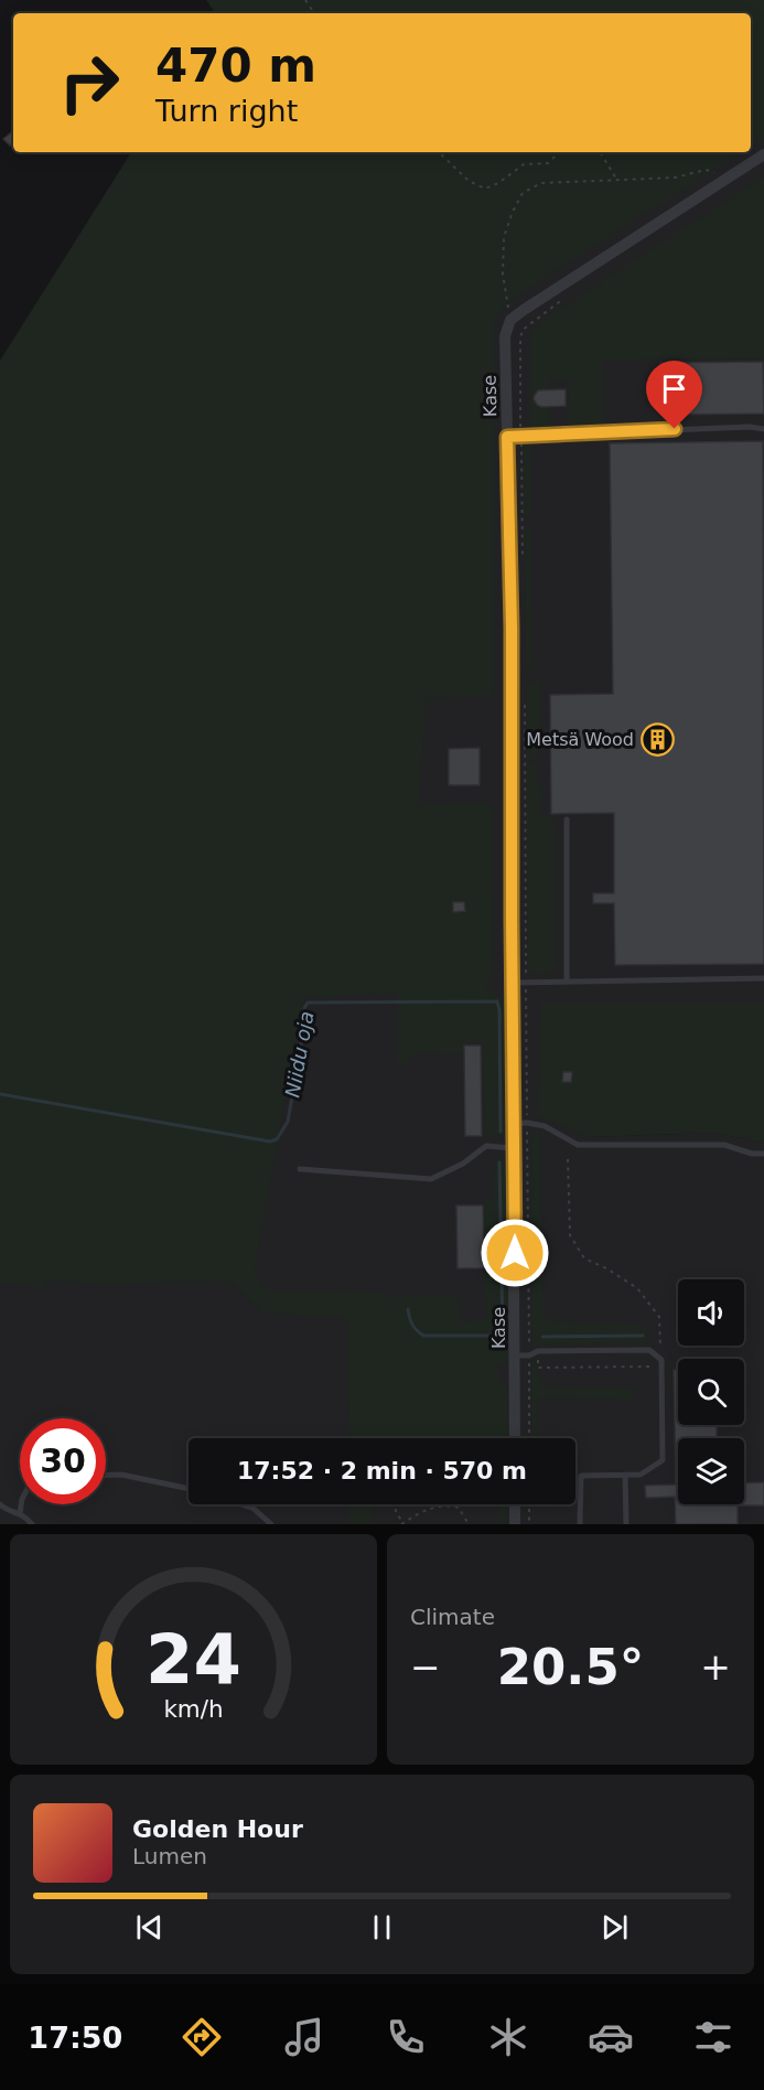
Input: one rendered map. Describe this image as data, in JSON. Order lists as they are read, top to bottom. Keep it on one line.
{"streets":{"street":["Kase"]},"water":["Niidu oja"],"places":{"building":["Metsä Wood"]},"page":{"turn":["470 m","Turn right"],"limit":"30","trip":"17:52 · 2 min · 570 m","tile":"Climate","heat":["−","20.5°","+"],"song":["Golden Hour","Lumen"],"tabs":"17:50","gauge":["24","km/h"]}}
